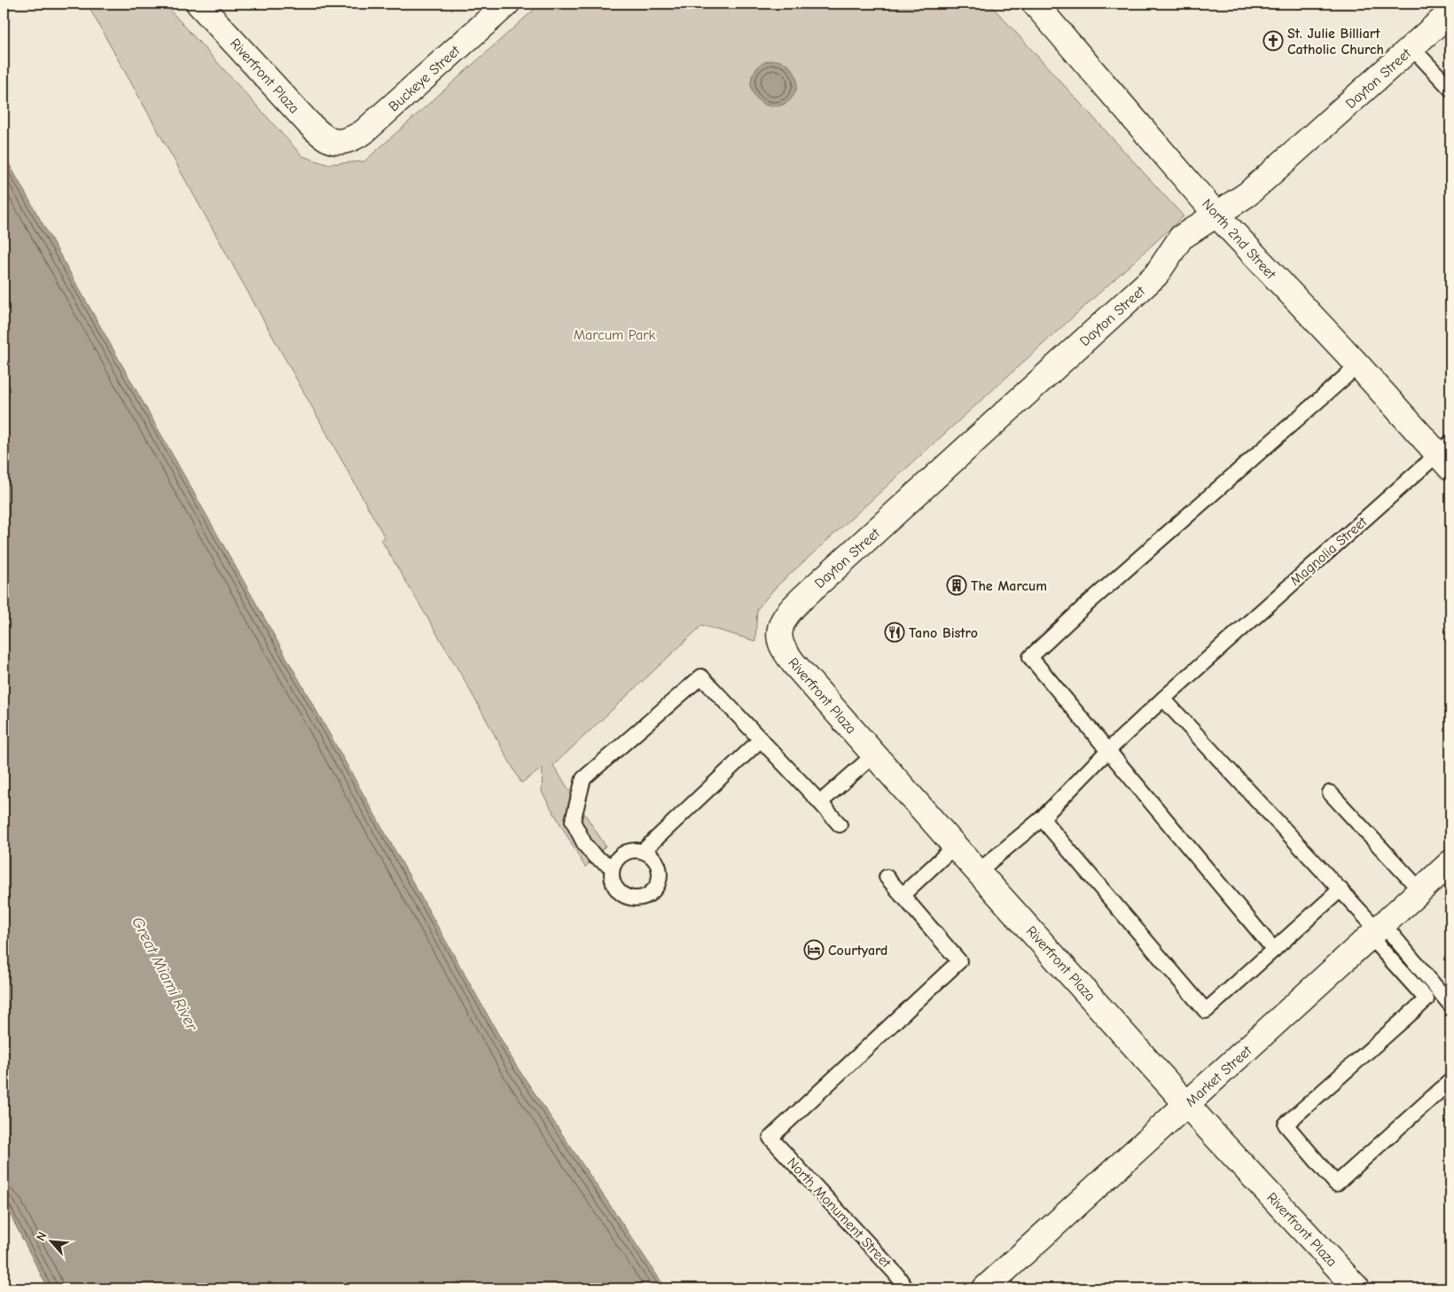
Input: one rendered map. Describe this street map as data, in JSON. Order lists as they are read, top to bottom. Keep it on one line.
{"streets":{"street":["Riverfront Plaza","Buckeye Street","Dayton Street","North 2nd Street","Market Street"],"lane":["Magnolia Street","North Monument Street"]},"crossings":[["Riverfront Plaza","Buckeye Street"],["Riverfront Plaza","Dayton Street"],["Riverfront Plaza","Magnolia Street"],["Riverfront Plaza","Market Street"],["Dayton Street","North 2nd Street"],["North 2nd Street","Magnolia Street"]],"water":["Great Miami River"],"parks":["Marcum Park"],"places":{"church":["St. Julie Billiart Catholic Church"],"building":["The Marcum"],"restaurant":["Tano Bistro"],"hotel":["Courtyard"]},"north":"top left"}
